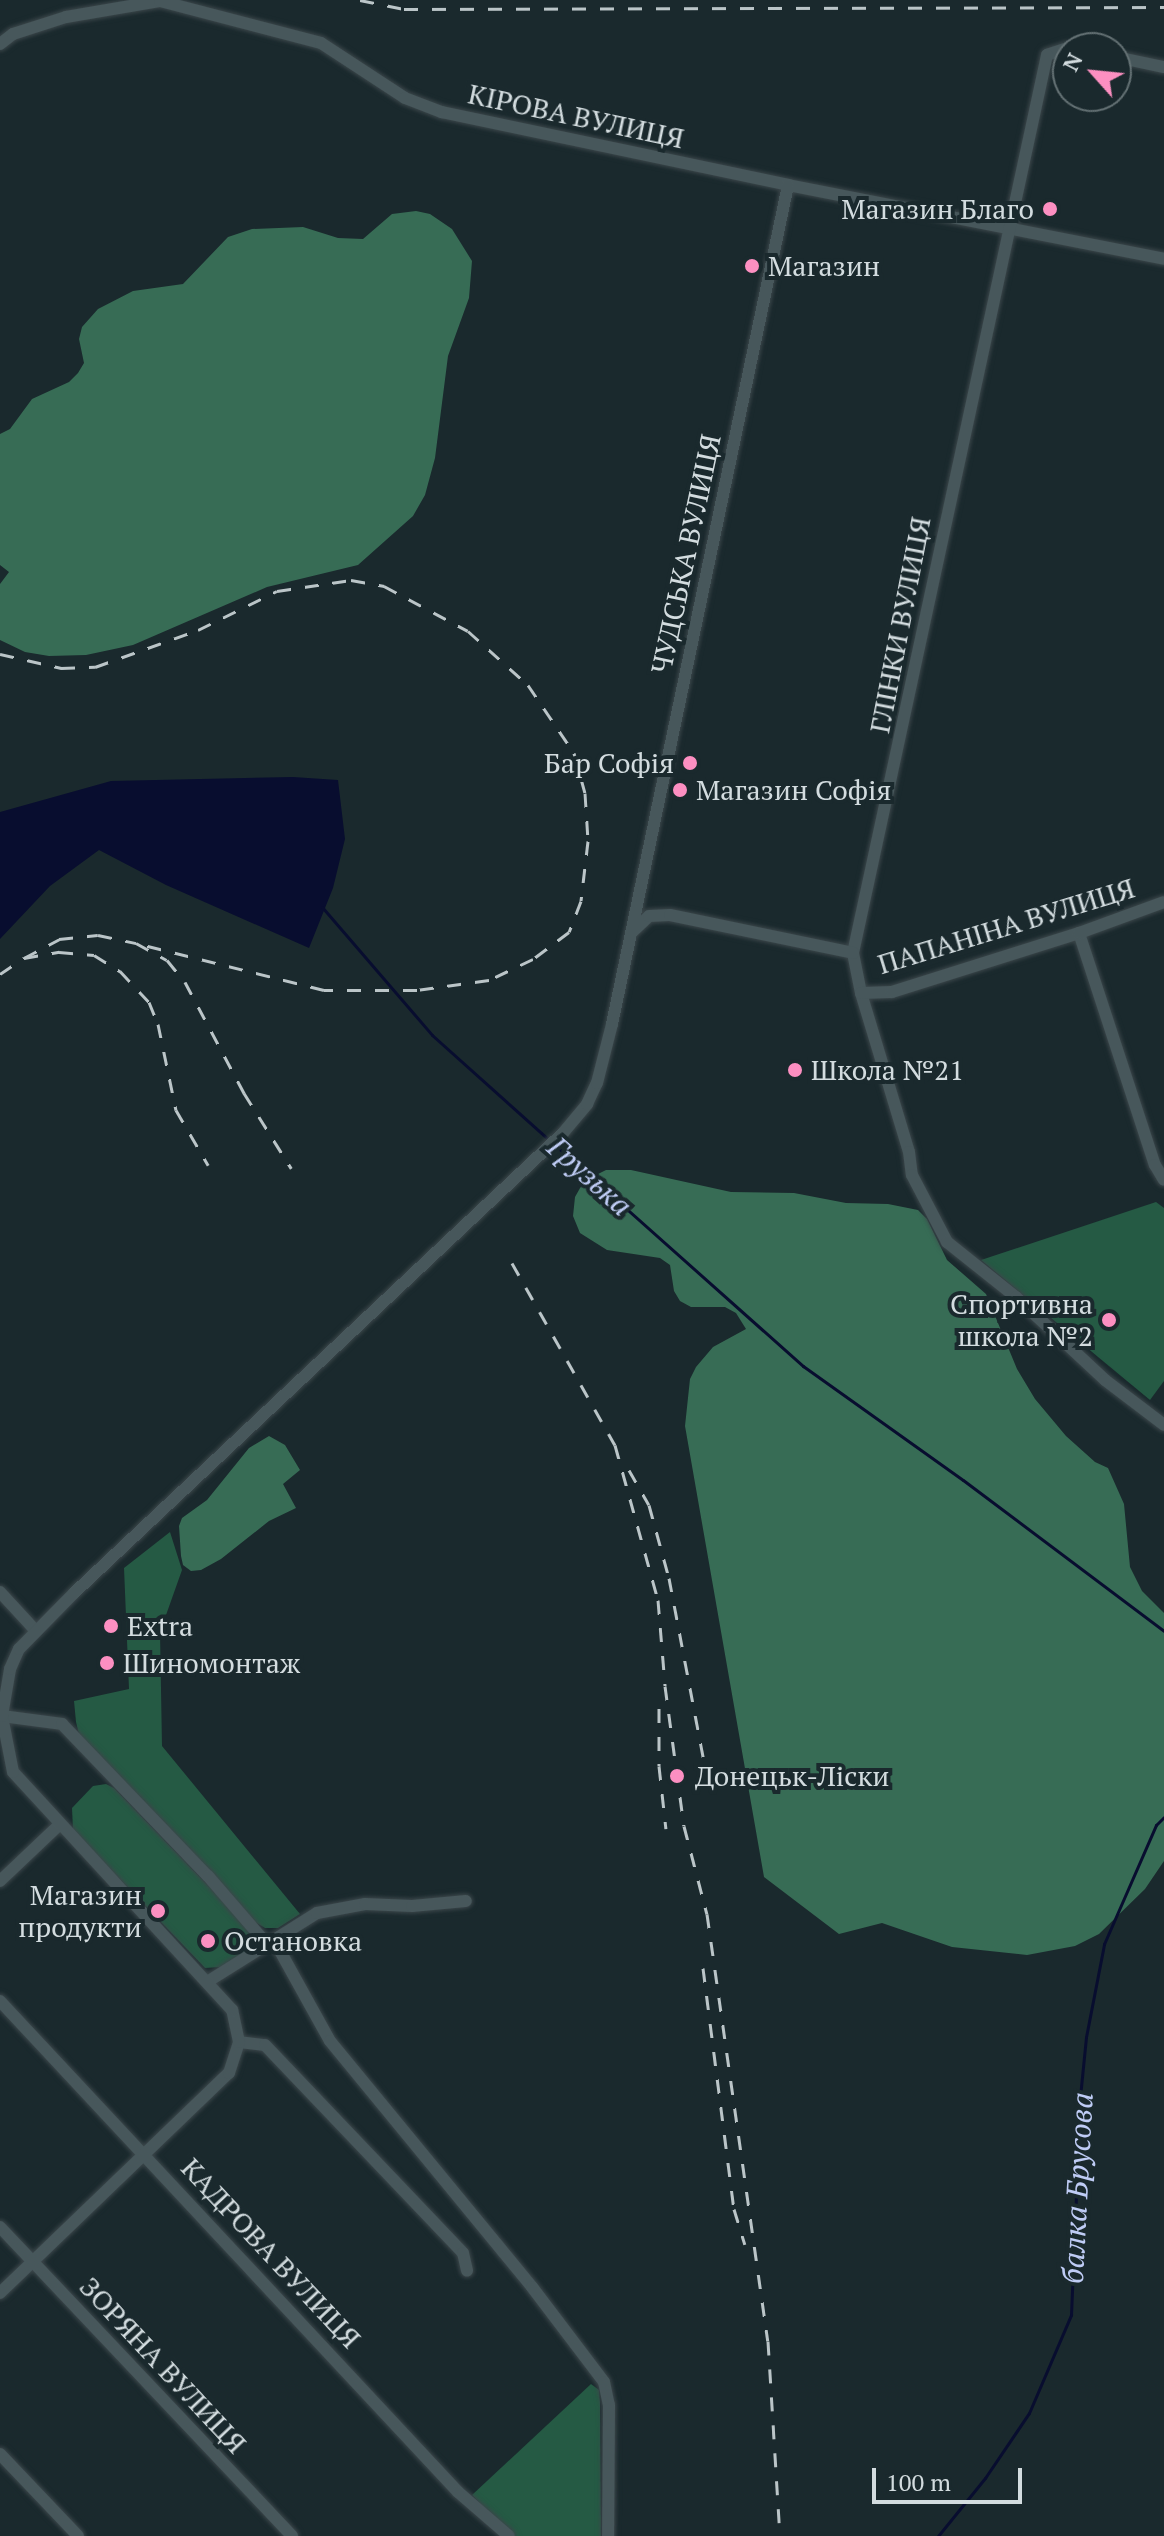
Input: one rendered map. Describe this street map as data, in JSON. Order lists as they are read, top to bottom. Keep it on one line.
{"streets":{"street":["КІРОВА ВУЛИЦЯ","ЧУДСЬКА ВУЛИЦЯ","ГЛІНКИ ВУЛИЦЯ","ПАПАНІНА ВУЛИЦЯ","КАДРОВА ВУЛИЦЯ","ЗОРЯНА ВУЛИЦЯ"]},"crossings":[["КІРОВА ВУЛИЦЯ","ЧУДСЬКА ВУЛИЦЯ"],["КІРОВА ВУЛИЦЯ","ГЛІНКИ ВУЛИЦЯ"],["ГЛІНКИ ВУЛИЦЯ","ПАПАНІНА ВУЛИЦЯ"]],"water":["Грузька","балка Брусова"],"places":["Магазин Благо","Магазин","Бар Софія","Магазин Софія","Школа №21","Спортивна школа №2","Extra","Шиномонтаж","Донецьк-Ліски","Магазин продукти","Остановка"],"scale_bar":"100 m","north":"top left"}
